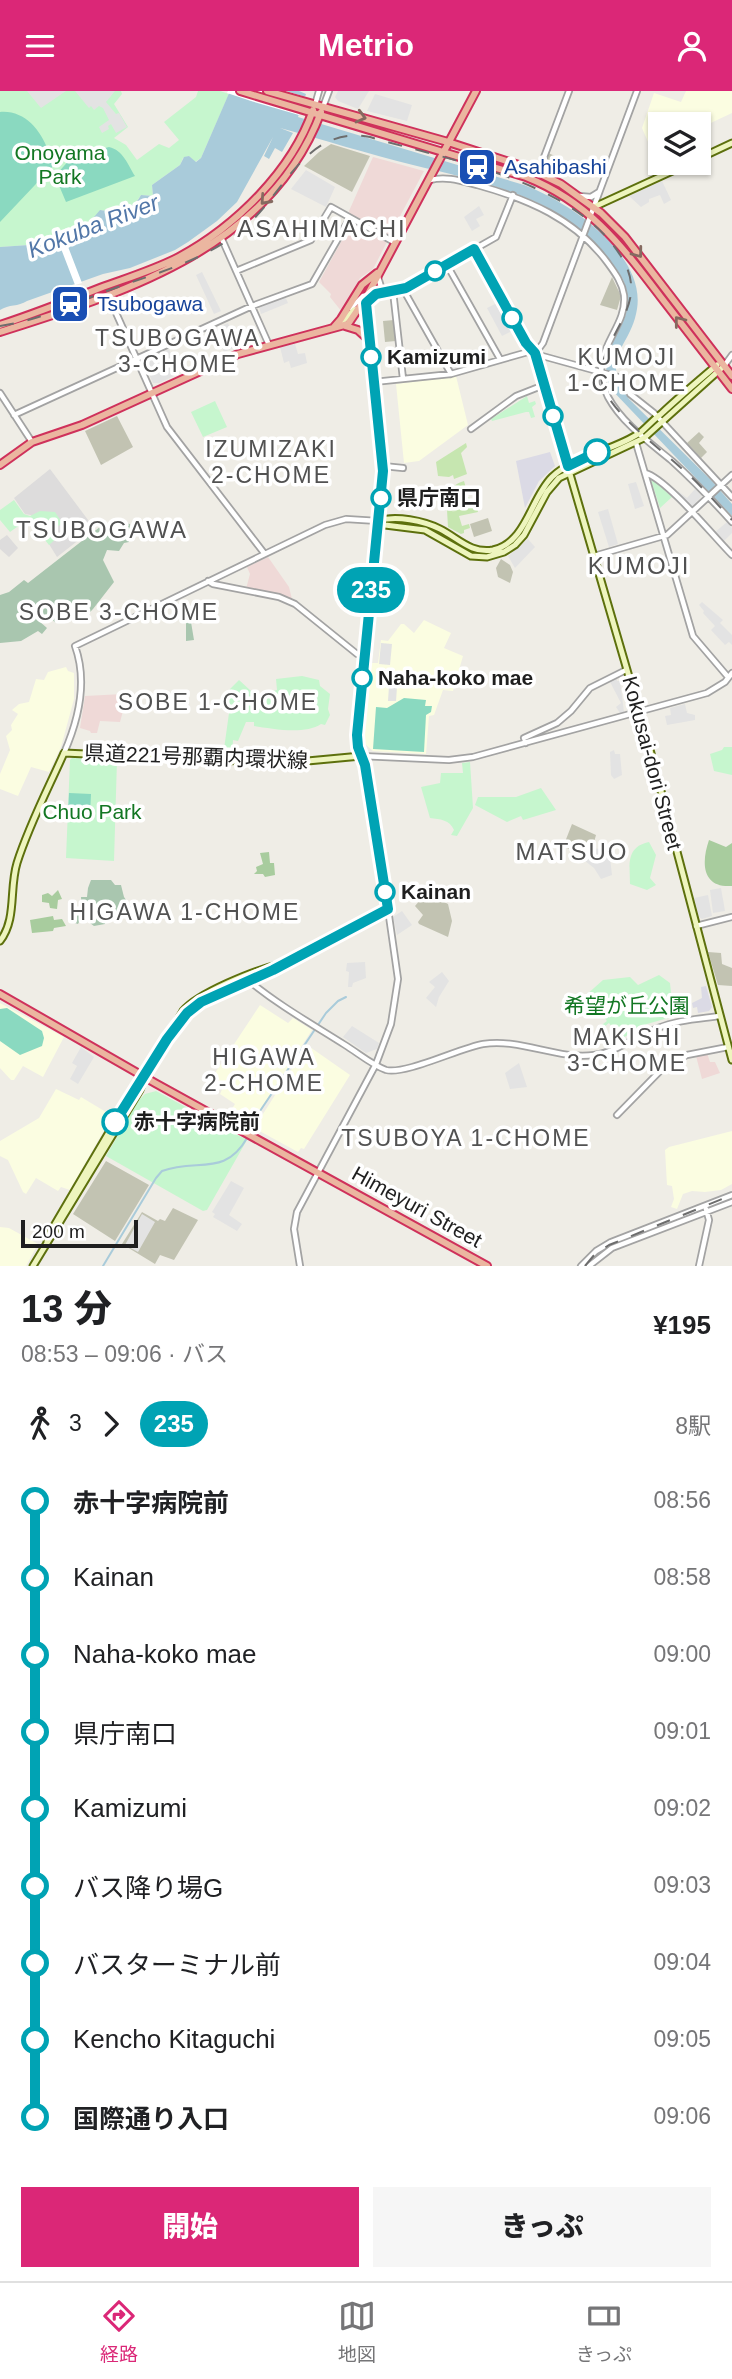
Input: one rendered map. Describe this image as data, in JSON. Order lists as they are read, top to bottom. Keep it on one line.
{"streets":{"highway":["Himeyuri Street"],"main road":["県道221号那覇内環状線","Kokusai-dori Street"]},"districts":["ASAHIMACHI","TSUBOGAWA 3-CHOME","KUMOJI 1-CHOME","IZUMIZAKI 2-CHOME","TSUBOGAWA","KUMOJI","SOBE 3-CHOME","SOBE 1-CHOME","MATSUO","HIGAWA 1-CHOME","MAKISHI 3-CHOME","HIGAWA 2-CHOME","TSUBOYA 1-CHOME"],"water":["Kokuba River"],"parks":["Onoyama Park","Chuo Park","希望が丘公園"],"places":{"station":["Asahibashi","Tsubogawa"],"other":["Kamizumi","県庁南口","Naha-koko mae","Kainan","赤十字病院前"]},"lines":["bus line 235"],"scale_bar":"200 m","page":{"header":"Metrio","on_map":"235","scale":"200 m","heading":["13 分","08:53 – 09:06 · バス","¥195"],"legs":["3","235","8駅"],"list":[{"name":"赤十字病院前","value":"08:56"},{"name":"Kainan","value":"08:58"},{"name":"Naha-koko mae","value":"09:00"},{"name":"県庁南口","value":"09:01"},{"name":"Kamizumi","value":"09:02"},{"name":"バス降り場G","value":"09:03"},{"name":"バスターミナル前","value":"09:04"},{"name":"Kencho Kitaguchi","value":"09:05"},{"name":"国際通り入口","value":"09:06"}],"buttons":["開始","きっぷ"],"tabs":["経路","地図","きっぷ"]}}
